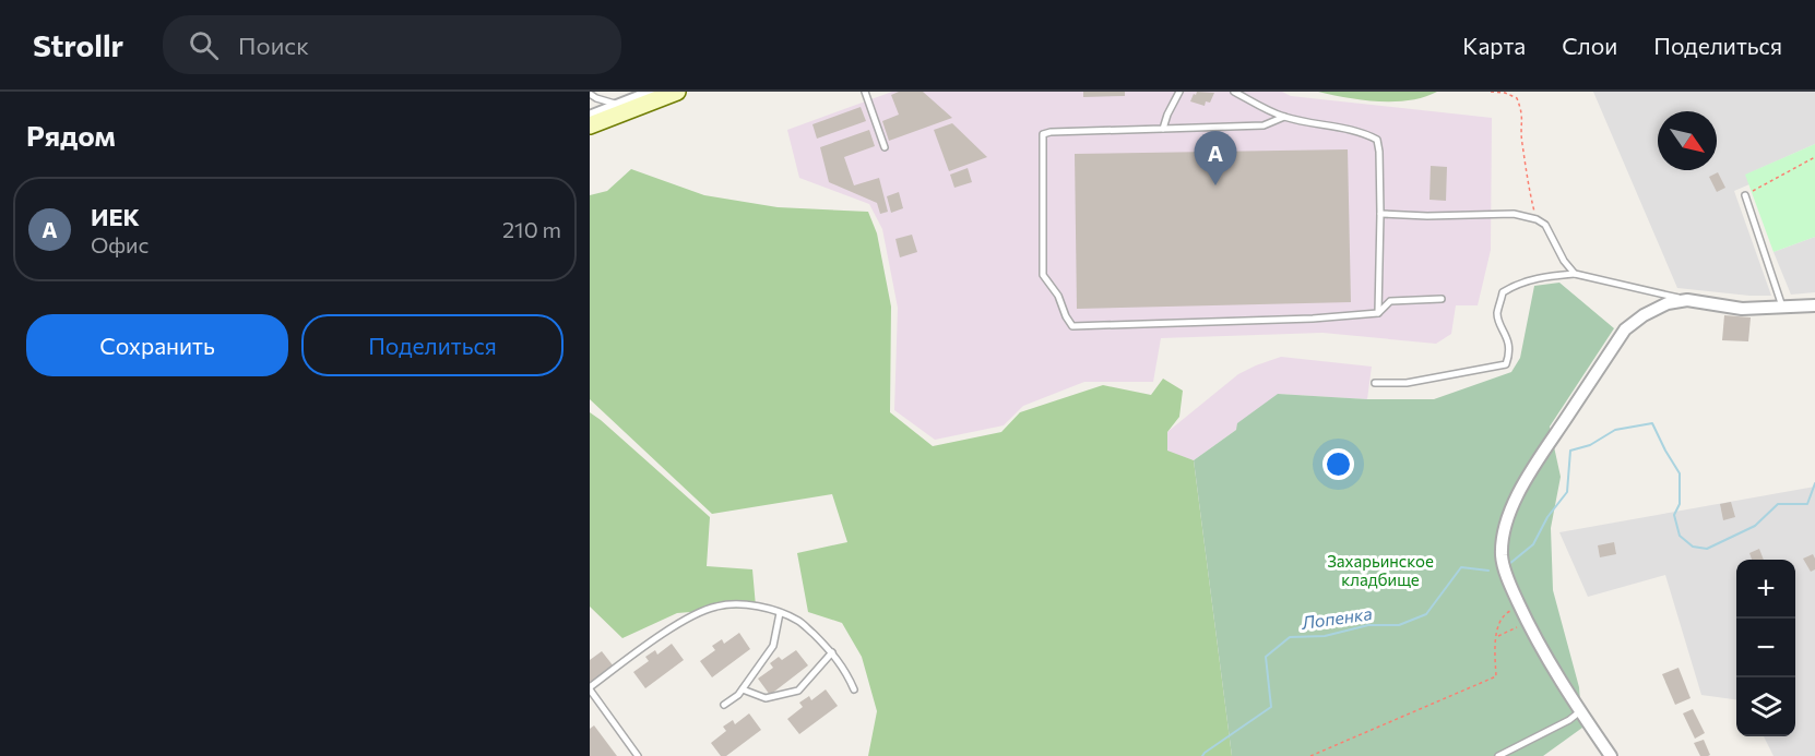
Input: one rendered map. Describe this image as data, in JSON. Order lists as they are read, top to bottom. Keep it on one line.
{"water":["Лопенка"],"parks":["Захарьинское кладбище"],"north":"bottom right","page":{"header":"Strollr","search":"Поиск","nav":["Карта","Слои","Поделиться"],"heading":"Рядом","pins":"A","list":[{"mark":"A","name":"ИЕК","note":"Офис","value":"210 m"}],"buttons":["Сохранить","Поделиться"],"map_buttons":["+","−"]}}
